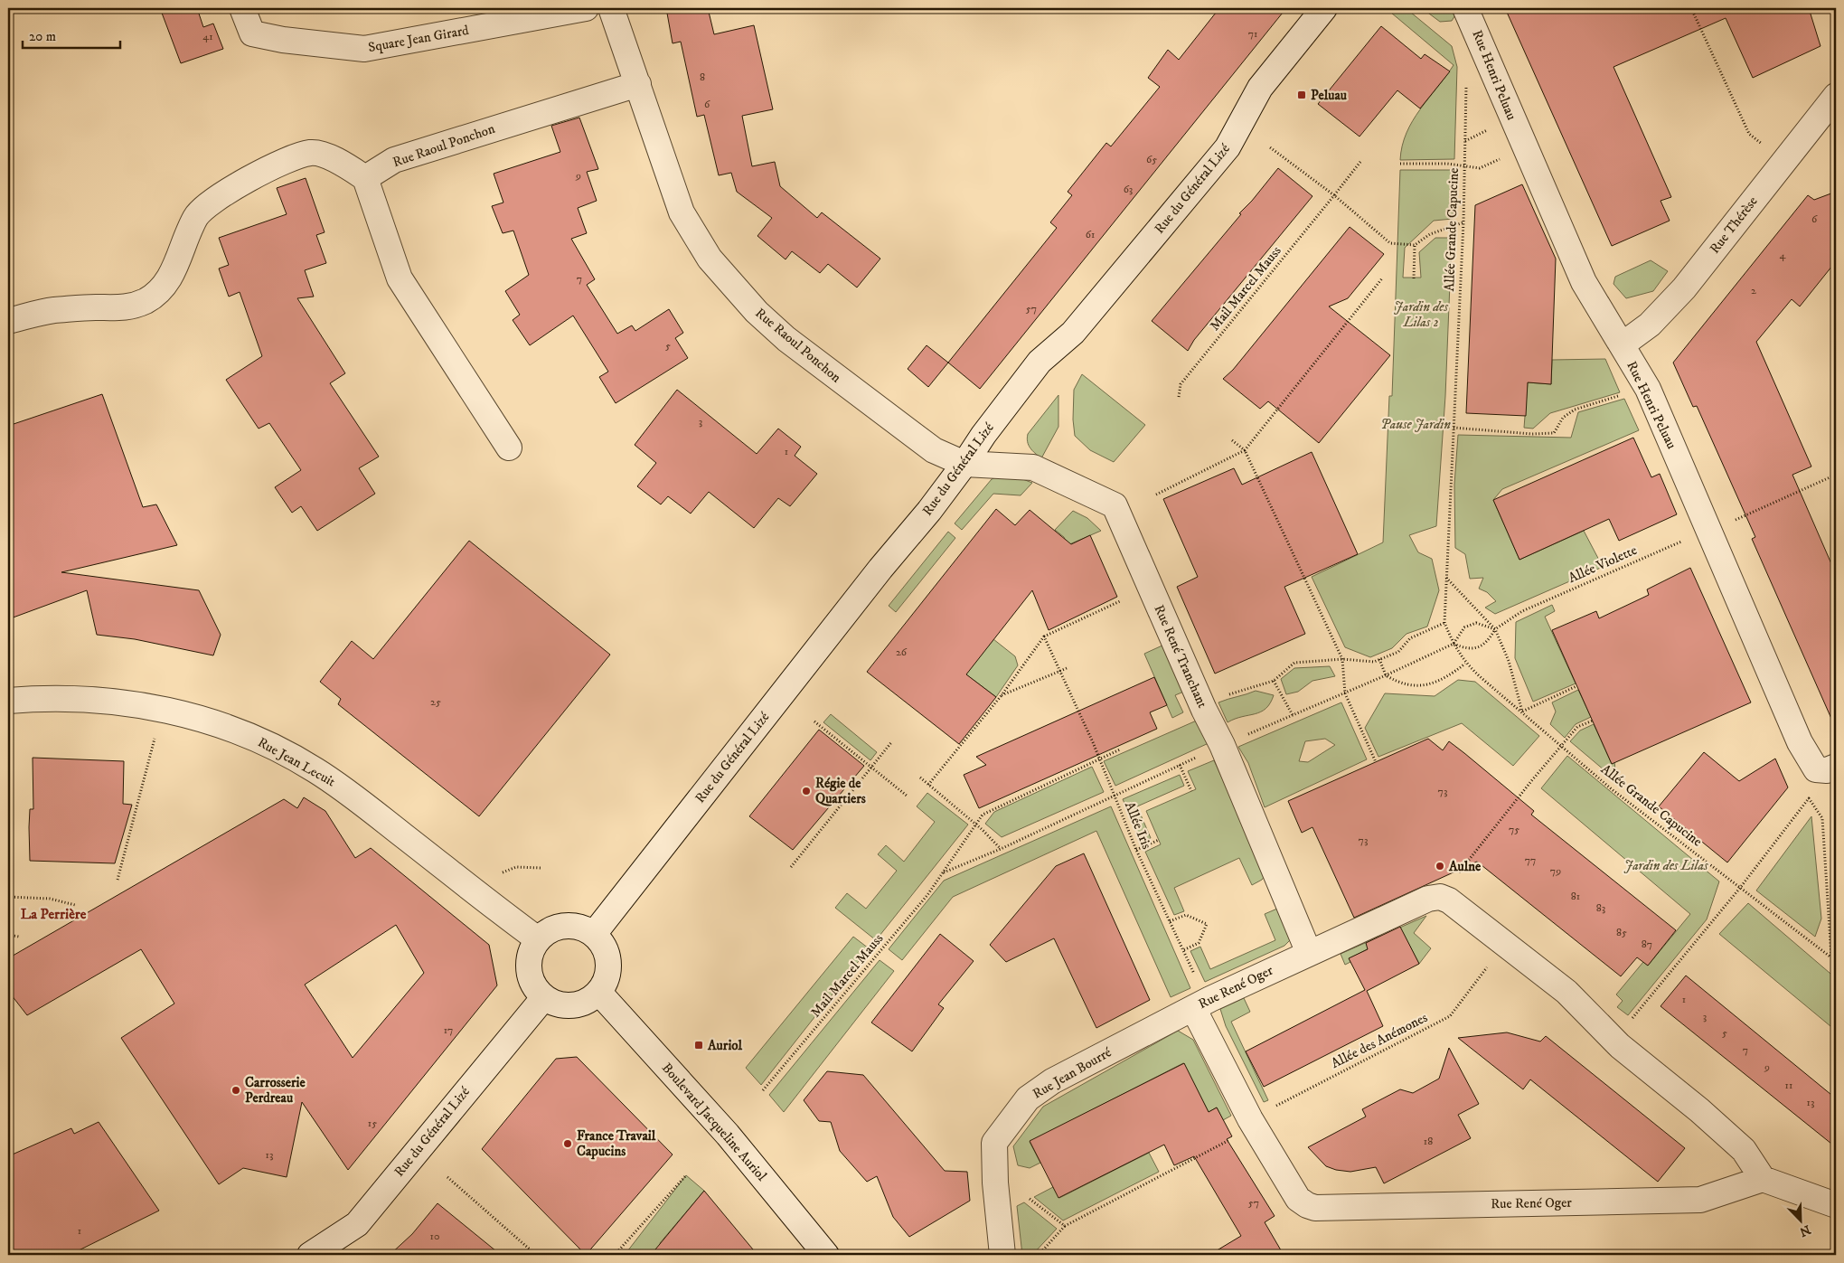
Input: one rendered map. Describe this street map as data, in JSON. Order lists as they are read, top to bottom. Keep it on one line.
{"streets":{"street":["Square Jean Girard","Rue Henri Peluau","Rue Raoul Ponchon","Rue du Général Lizé","Rue Thérèse","Rue René Tranchant","Rue Jean Lecuit","Rue René Oger","Rue Jean Bourré","Boulevard Jacqueline Auriol"],"path":["Allée Grande Capucine","Mail Marcel Mauss","Allée Violette","Allée Iris","Allée des Anémones"]},"crossings":[["Rue Henri Peluau","Rue Thérèse"],["Rue Raoul Ponchon","Rue du Général Lizé"],["Rue Raoul Ponchon","Rue René Tranchant"],["Rue du Général Lizé","Rue René Tranchant"],["Rue du Général Lizé","Rue Jean Lecuit"],["Rue du Général Lizé","Boulevard Jacqueline Auriol"],["Mail Marcel Mauss","Allée Iris"],["Rue René Tranchant","Rue René Oger"],["Rue Jean Lecuit","Boulevard Jacqueline Auriol"],["Rue René Oger","Rue Jean Bourré"]],"districts":["La Perrière"],"parks":["Jardin des Lilas 2","Pause Jardin","Jardin des Lilas"],"places":{"transit":["Peluau","Auriol"],"other":["Régie de Quartiers","Aulne","Carrosserie Perdreau","France Travail Capucins"]},"house_numbers":["71","41","8","6","65","9","63","6","61","4","7","2","57","5","3","1","26","25","73","75","73","77","79","81","83","85","87","1","3","17","5","7","9","11","13","15","18","13","57","1","10"],"scale_bar":"20 m","north":"bottom right"}
